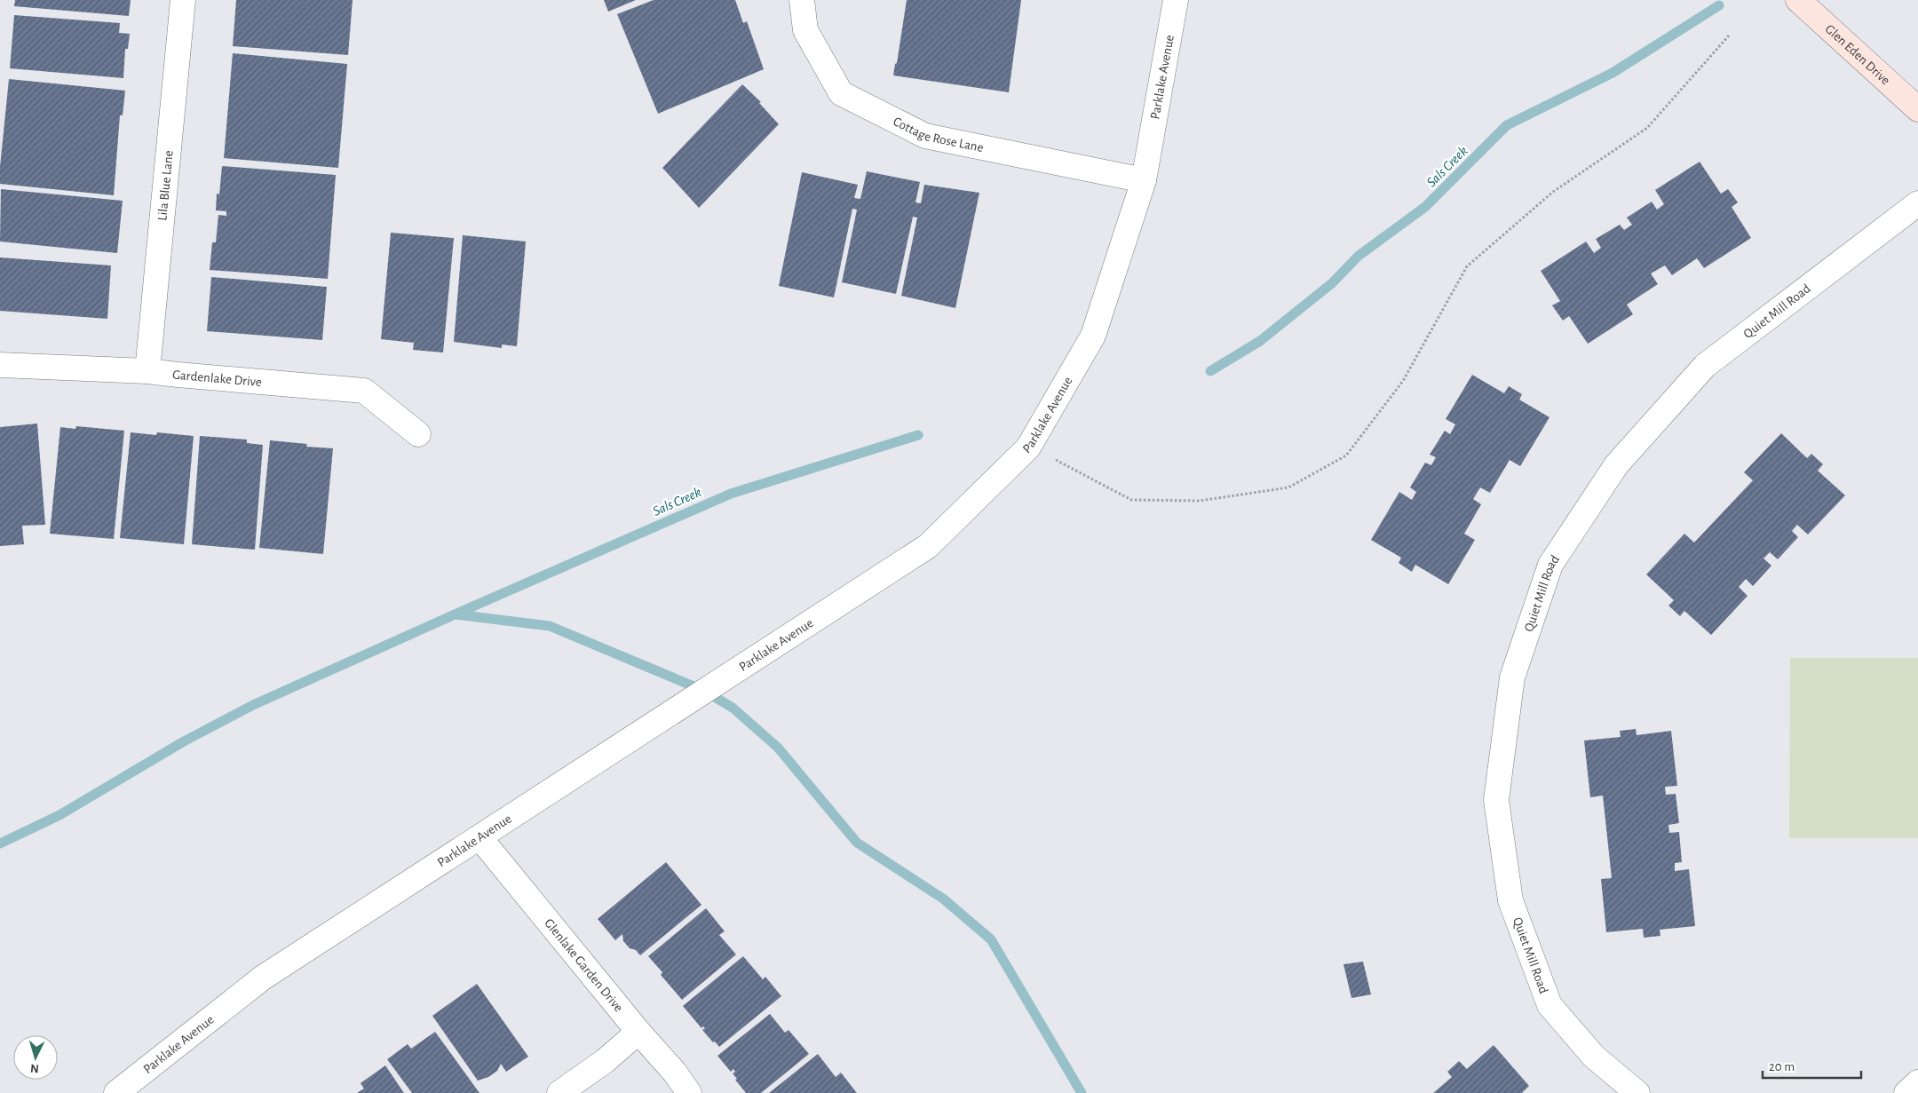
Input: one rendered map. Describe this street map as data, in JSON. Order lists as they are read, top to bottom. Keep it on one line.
{"streets":{"main road":["Glen Eden Drive"],"street":["Parklake Avenue","Cottage Rose Lane","Lila Blue Lane","Quiet Mill Road","Gardenlake Drive","Glenlake Garden Drive"]},"crossings":[["Parklake Avenue","Cottage Rose Lane"],["Parklake Avenue","Glenlake Garden Drive"],["Lila Blue Lane","Gardenlake Drive"]],"water":["Sals Creek"],"scale_bar":"20 m","north":"bottom"}
